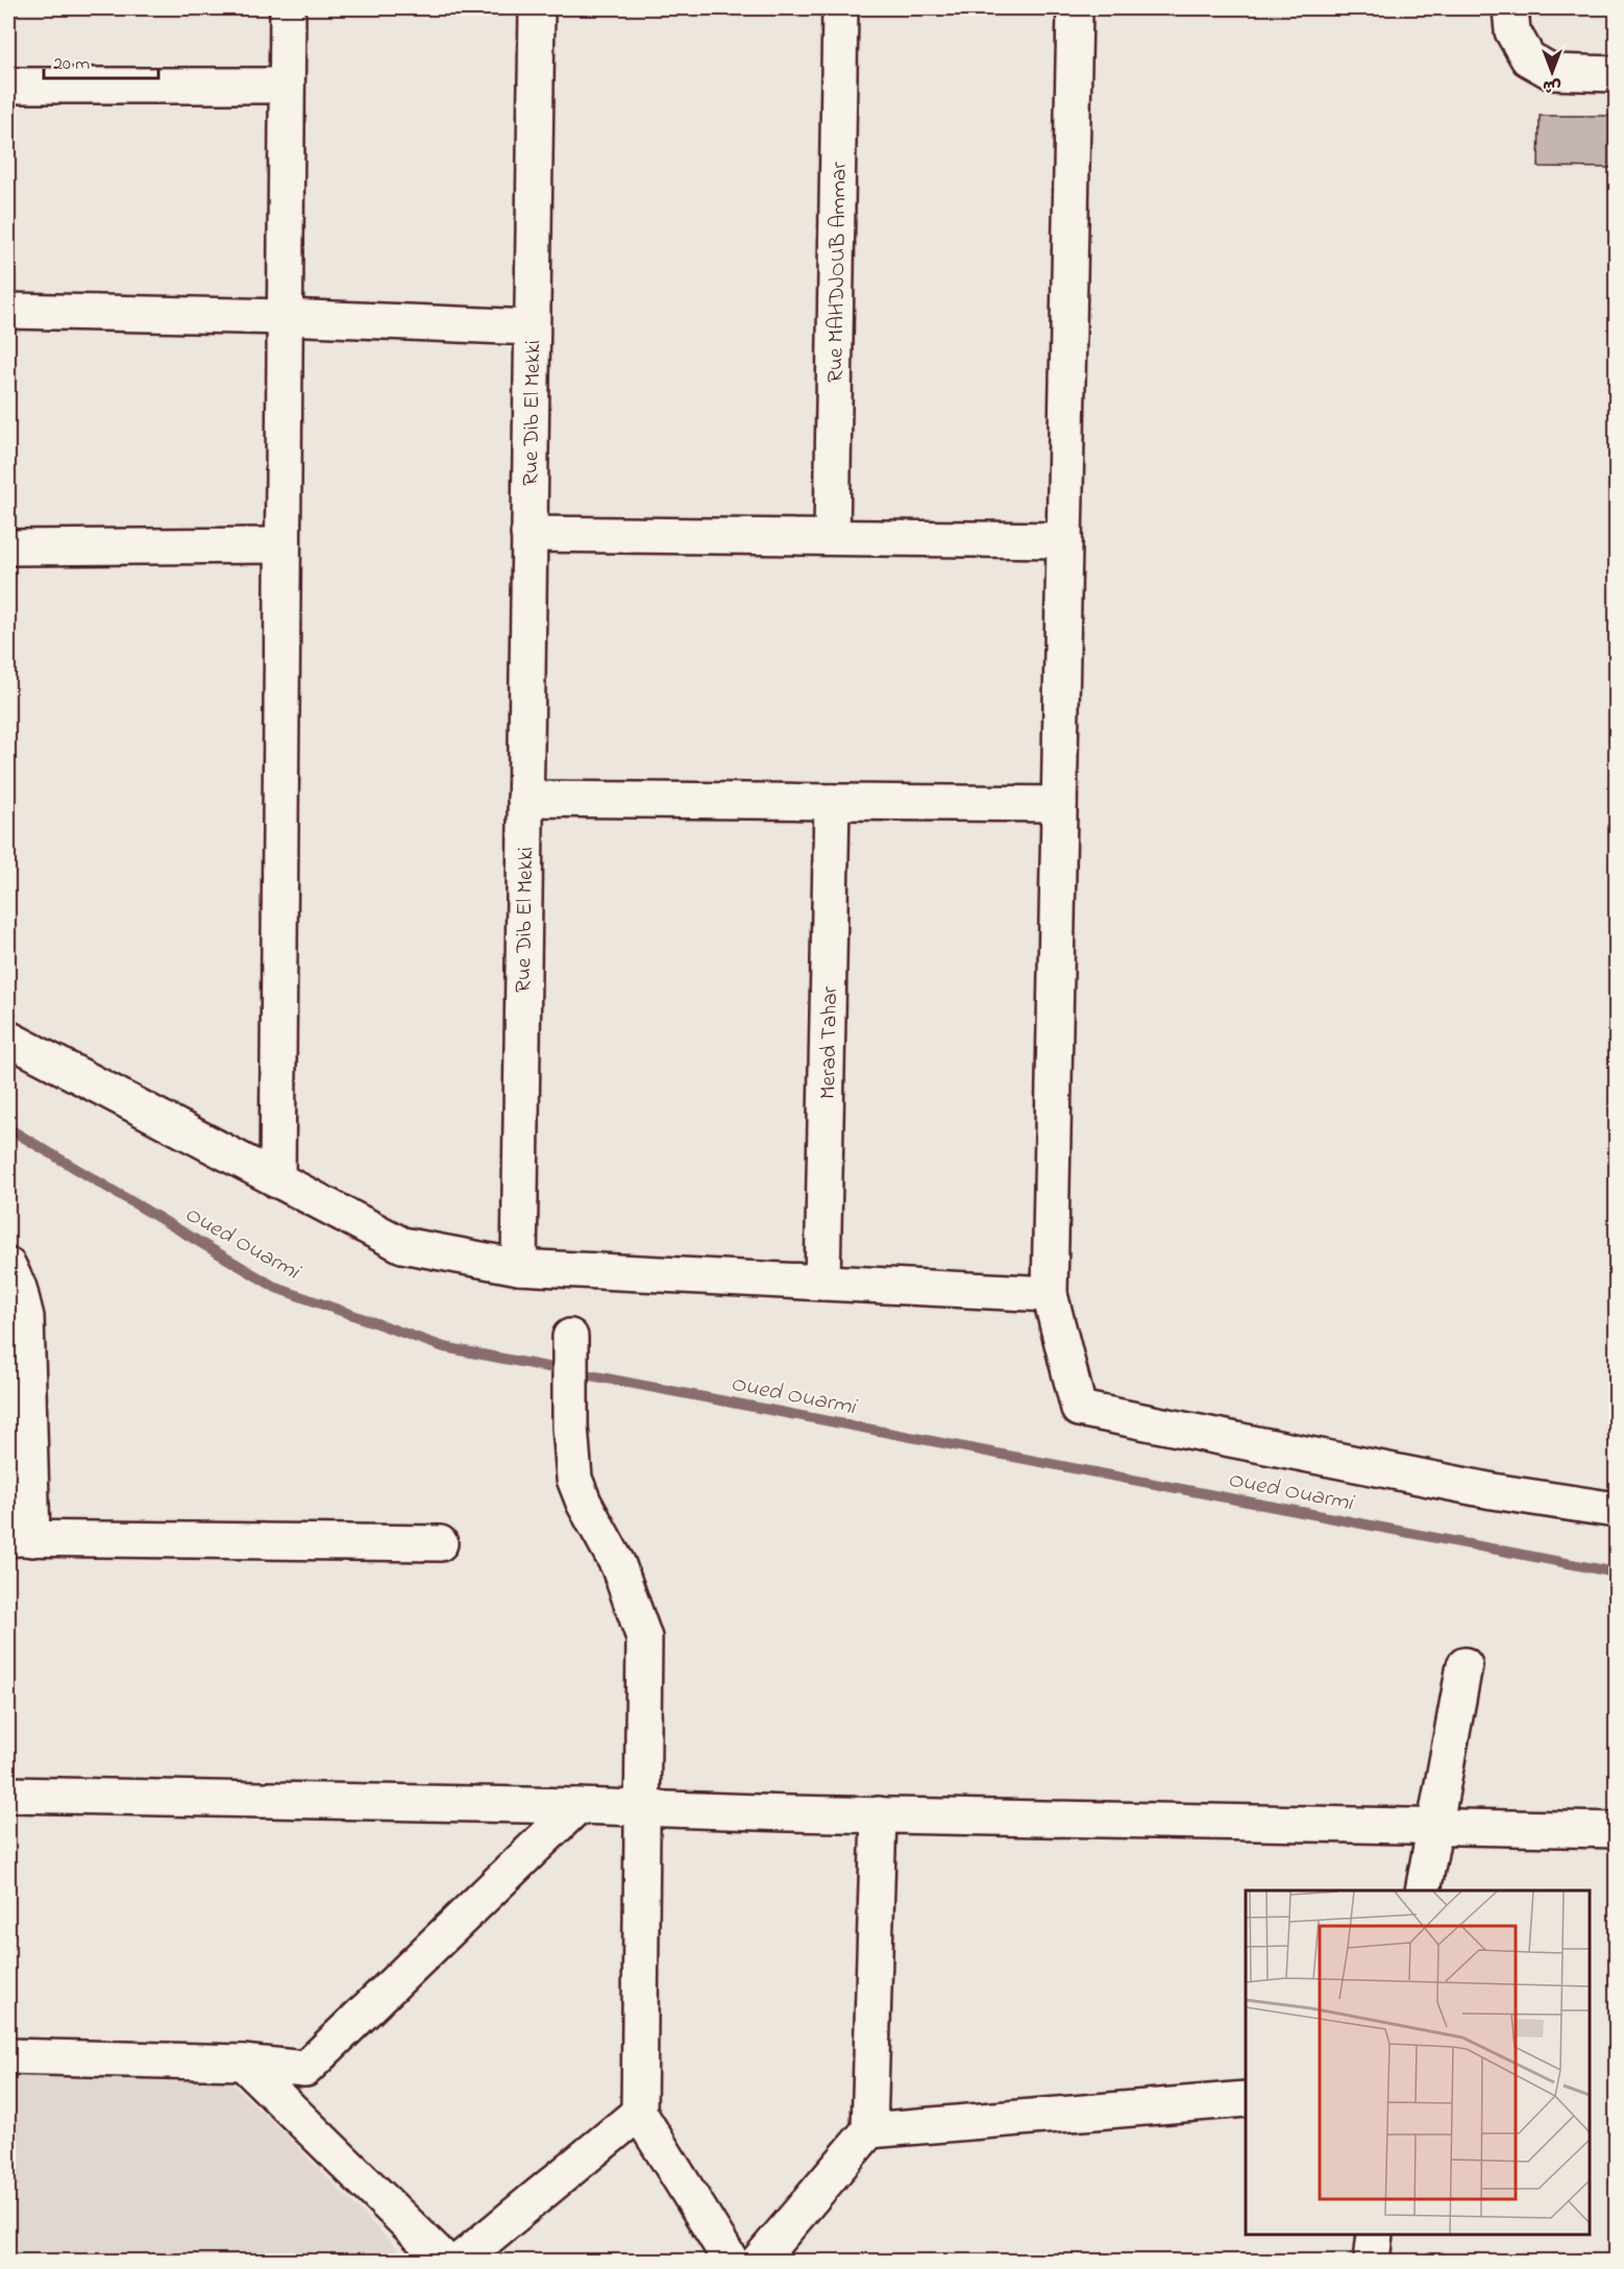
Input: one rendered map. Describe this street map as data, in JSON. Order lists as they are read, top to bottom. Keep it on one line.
{"streets":{"street":["Rue MAHDJOUB Ammar","Rue Dib El Mekki","Merad Tahar"]},"water":["Oued Ouarmi"],"scale_bar":"20 m","north":"bottom"}
